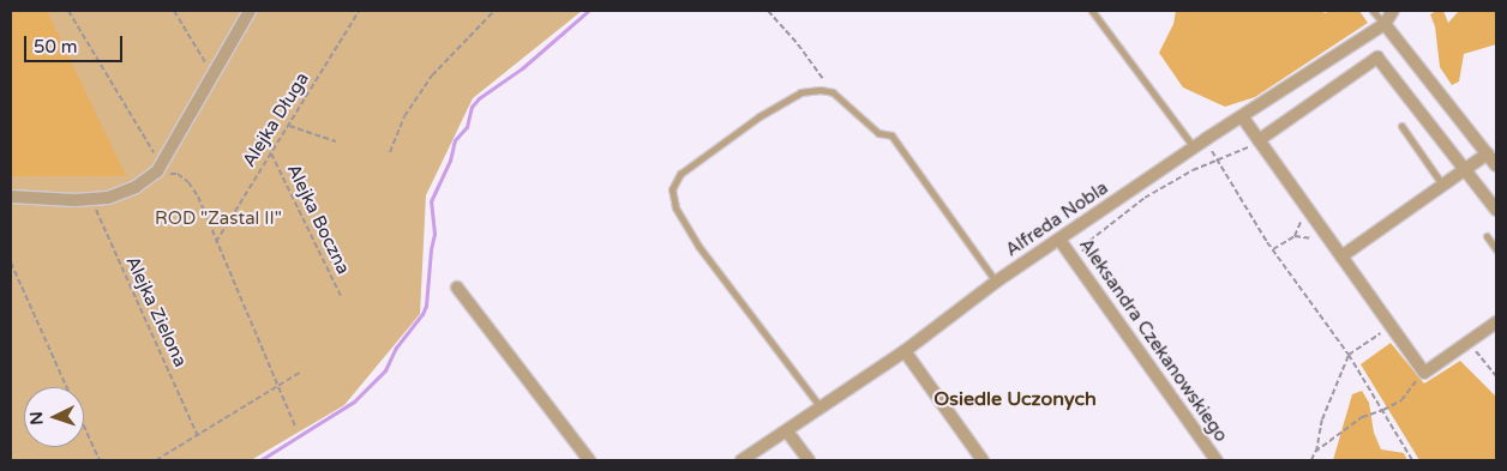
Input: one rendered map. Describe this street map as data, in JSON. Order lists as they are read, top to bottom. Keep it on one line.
{"streets":{"street":["Alfreda Nobla","Aleksandra Czekanowskiego"],"path":["Alejka Długa","Alejka Boczna","Alejka Zielona"]},"crossings":[["Alejka Długa","Alejka Boczna"],["Alfreda Nobla","Aleksandra Czekanowskiego"]],"districts":["Osiedle Uczonych"],"parks":["ROD \"Zastal II\""],"scale_bar":"50 m","north":"left"}
